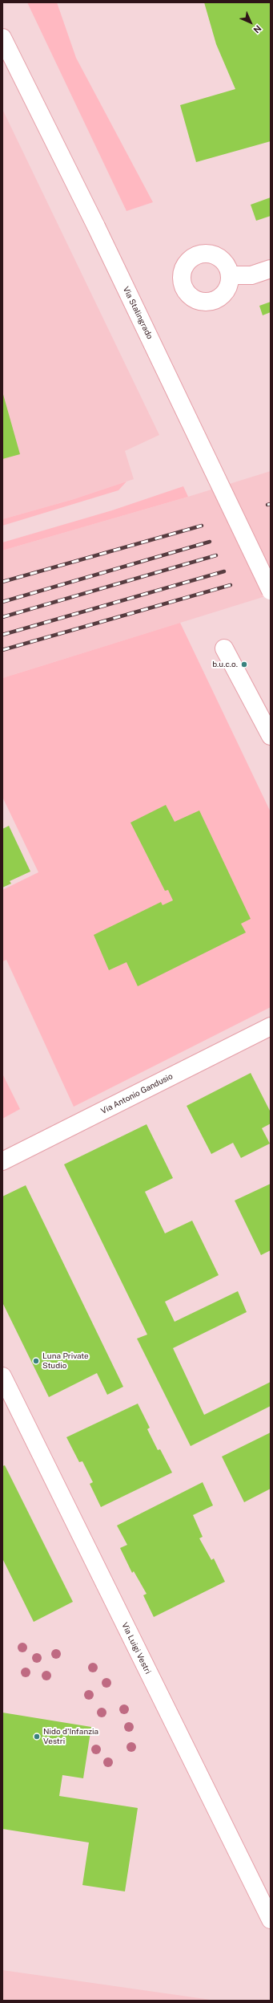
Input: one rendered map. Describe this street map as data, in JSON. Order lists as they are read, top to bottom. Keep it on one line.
{"streets":{"street":["Via Stalingrado","Via Antonio Gandusio","Via Luigi Vestri"]},"places":["b.u.c.o.","Luna Private Studio","Nido d'Infanzia Vestri"],"north":"bottom right"}
